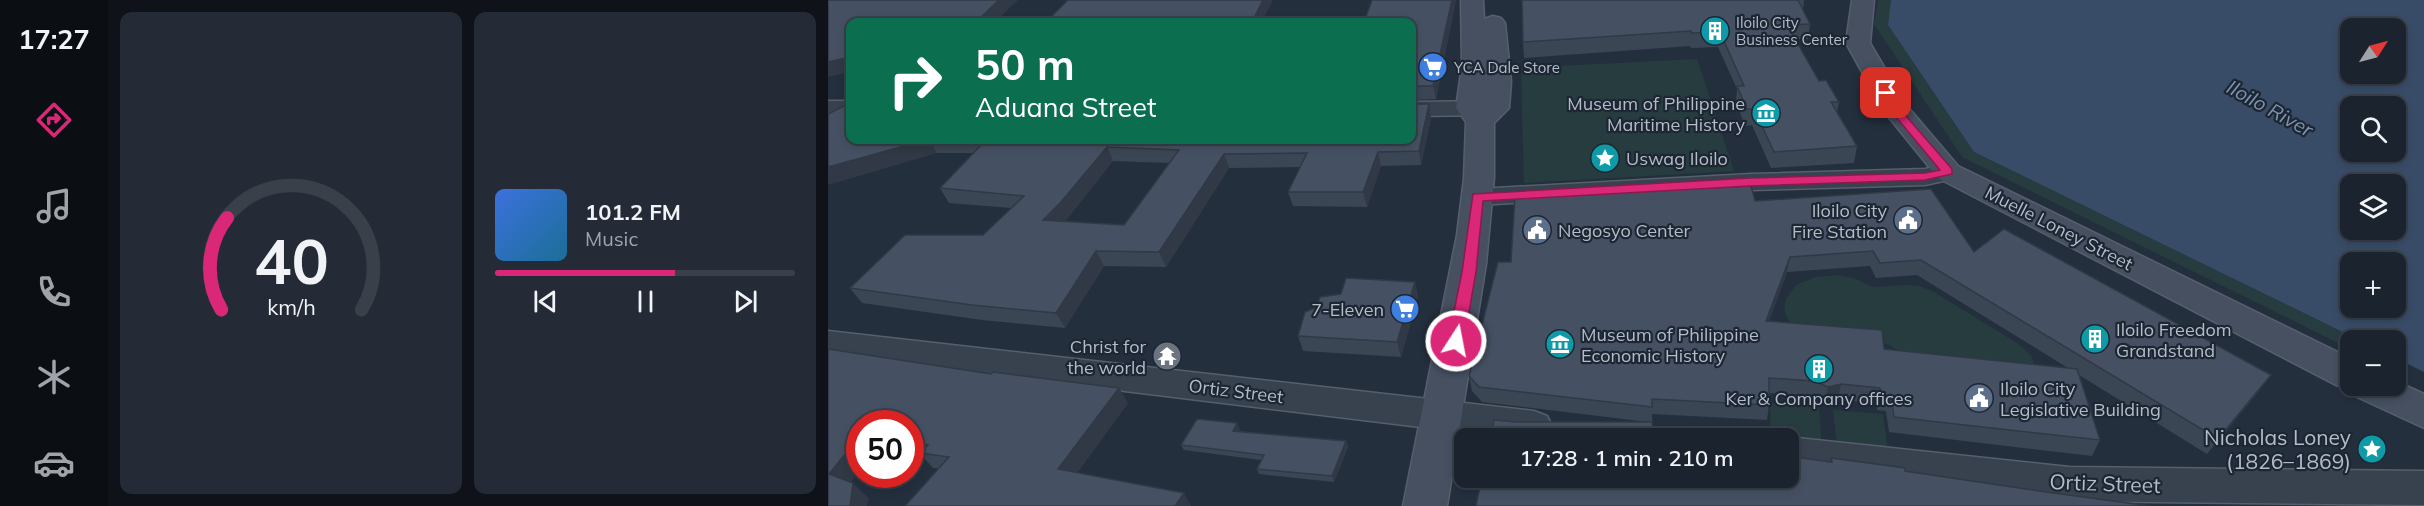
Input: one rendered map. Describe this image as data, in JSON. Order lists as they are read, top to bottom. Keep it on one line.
{"streets":{"main road":["Muelle Loney Street"],"street":["Ortiz Street"]},"water":["Iloilo River"],"places":{"building":["Iloilo City Business Center","Iloilo Freedom Grandstand","Ker & Company offices"],"supermarket":["YCA Dale Store","7-Eleven"],"museum":["Museum of Philippine Maritime History","Museum of Philippine Economic History"],"place":["Uswag Iloilo","Nicholas Loney (1826–1869)"],"public building":["Iloilo City Fire Station","Negosyo Center","Iloilo City Legislative Building"],"temple":["Christ for the world"]},"north":"top right","page":{"tabs":"17:27","map_buttons":["+","−"],"turn":["50 m","Aduana Street"],"song":["101.2 FM","Music"],"limit":"50","trip":"17:28 · 1 min · 210 m","gauge":["40","km/h"]}}
